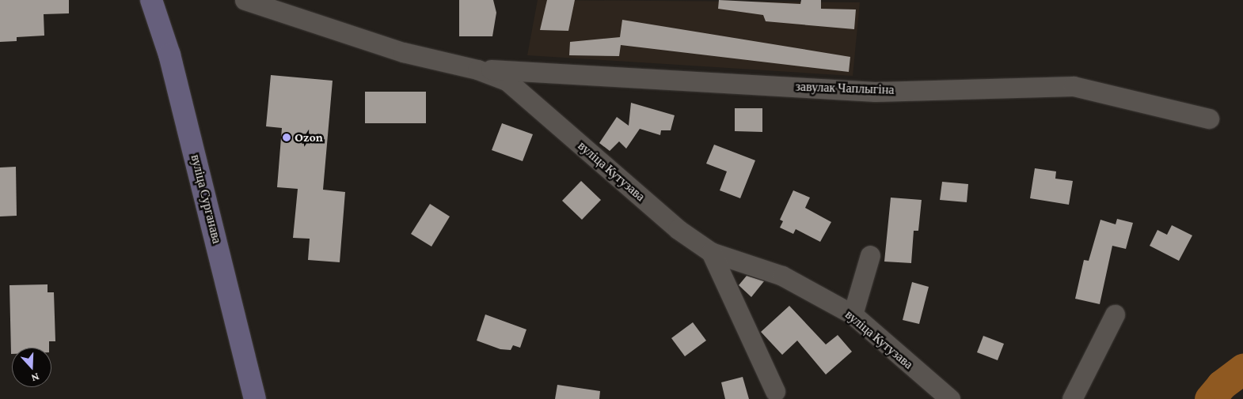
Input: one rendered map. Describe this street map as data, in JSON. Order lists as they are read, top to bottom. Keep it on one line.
{"streets":{"main road":["вуліца Сурганава"],"street":["завулак Чаплыгіна","вуліца Кутузава"]},"crossings":[["завулак Чаплыгіна","вуліца Кутузава"]],"places":["Ozon"],"north":"bottom"}
